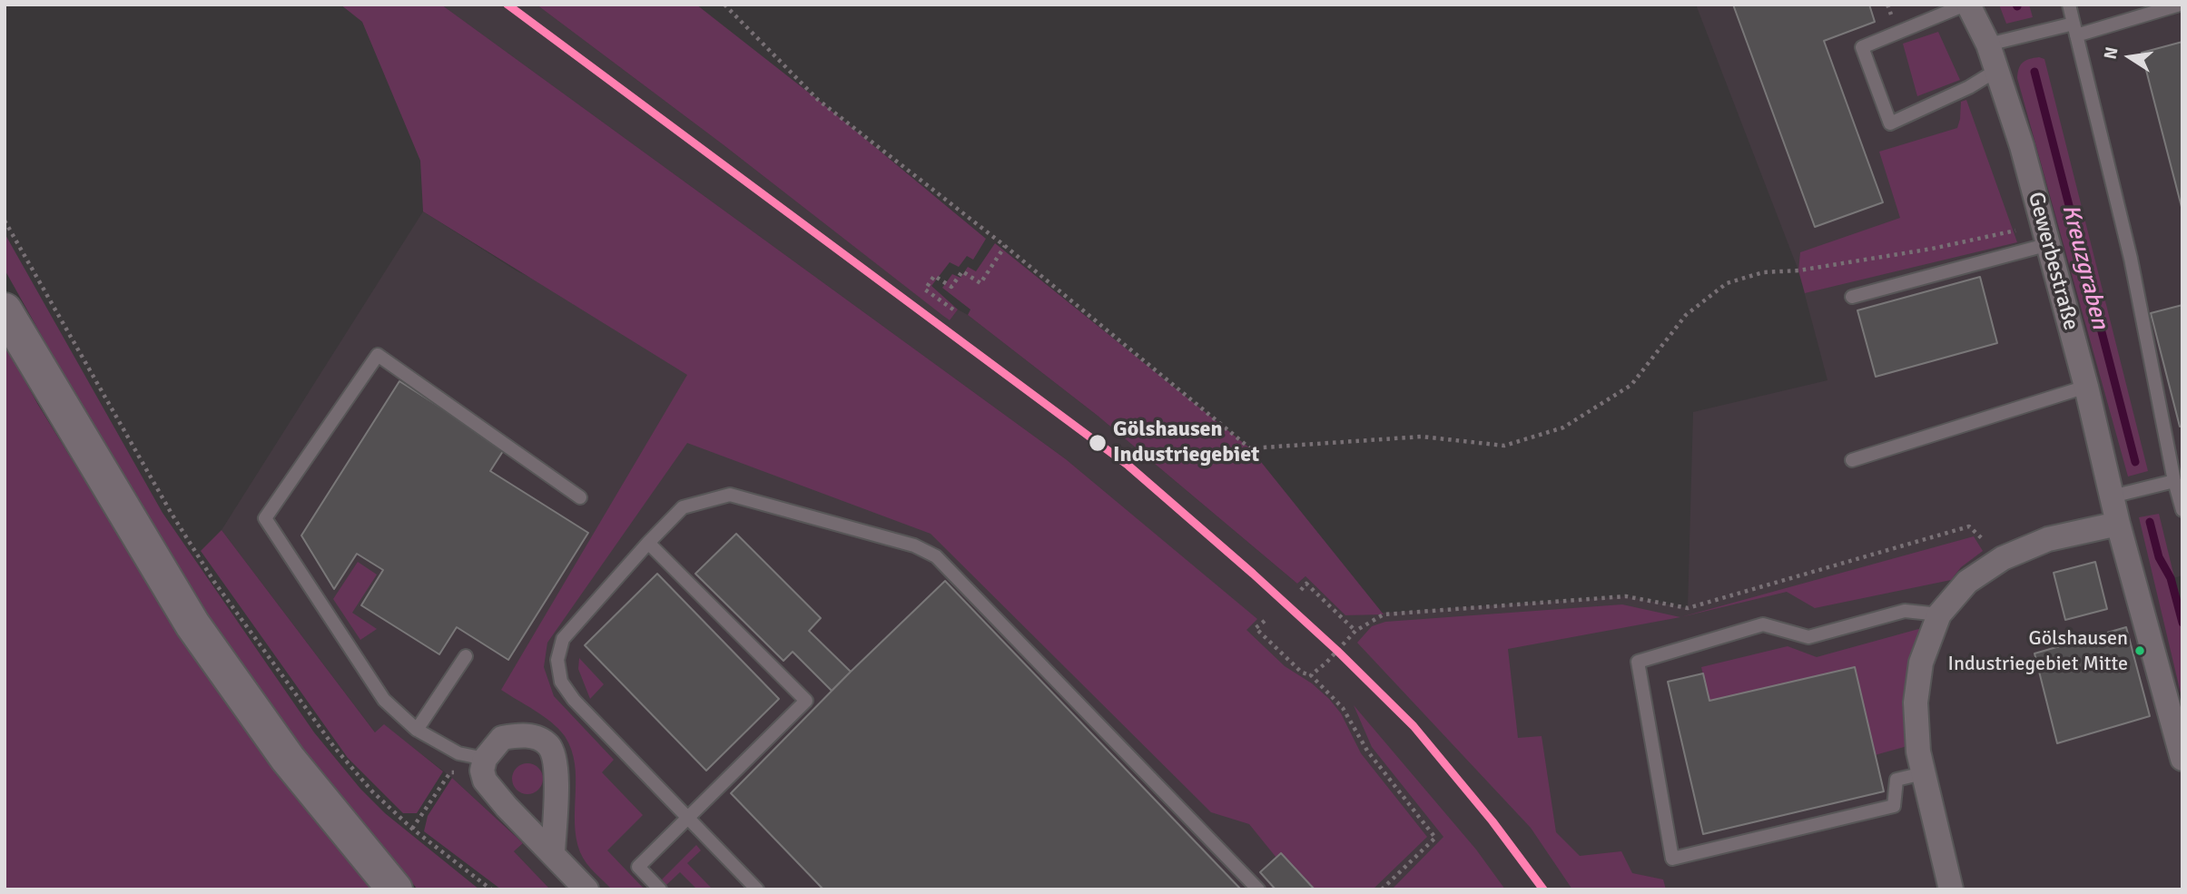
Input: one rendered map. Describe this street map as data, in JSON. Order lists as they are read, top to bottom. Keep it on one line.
{"streets":{"street":["Gewerbestraße"]},"water":["Kreuzgraben"],"places":["Gölshausen Industriegebiet","Gölshausen Industriegebiet Mitte"],"north":"left"}
